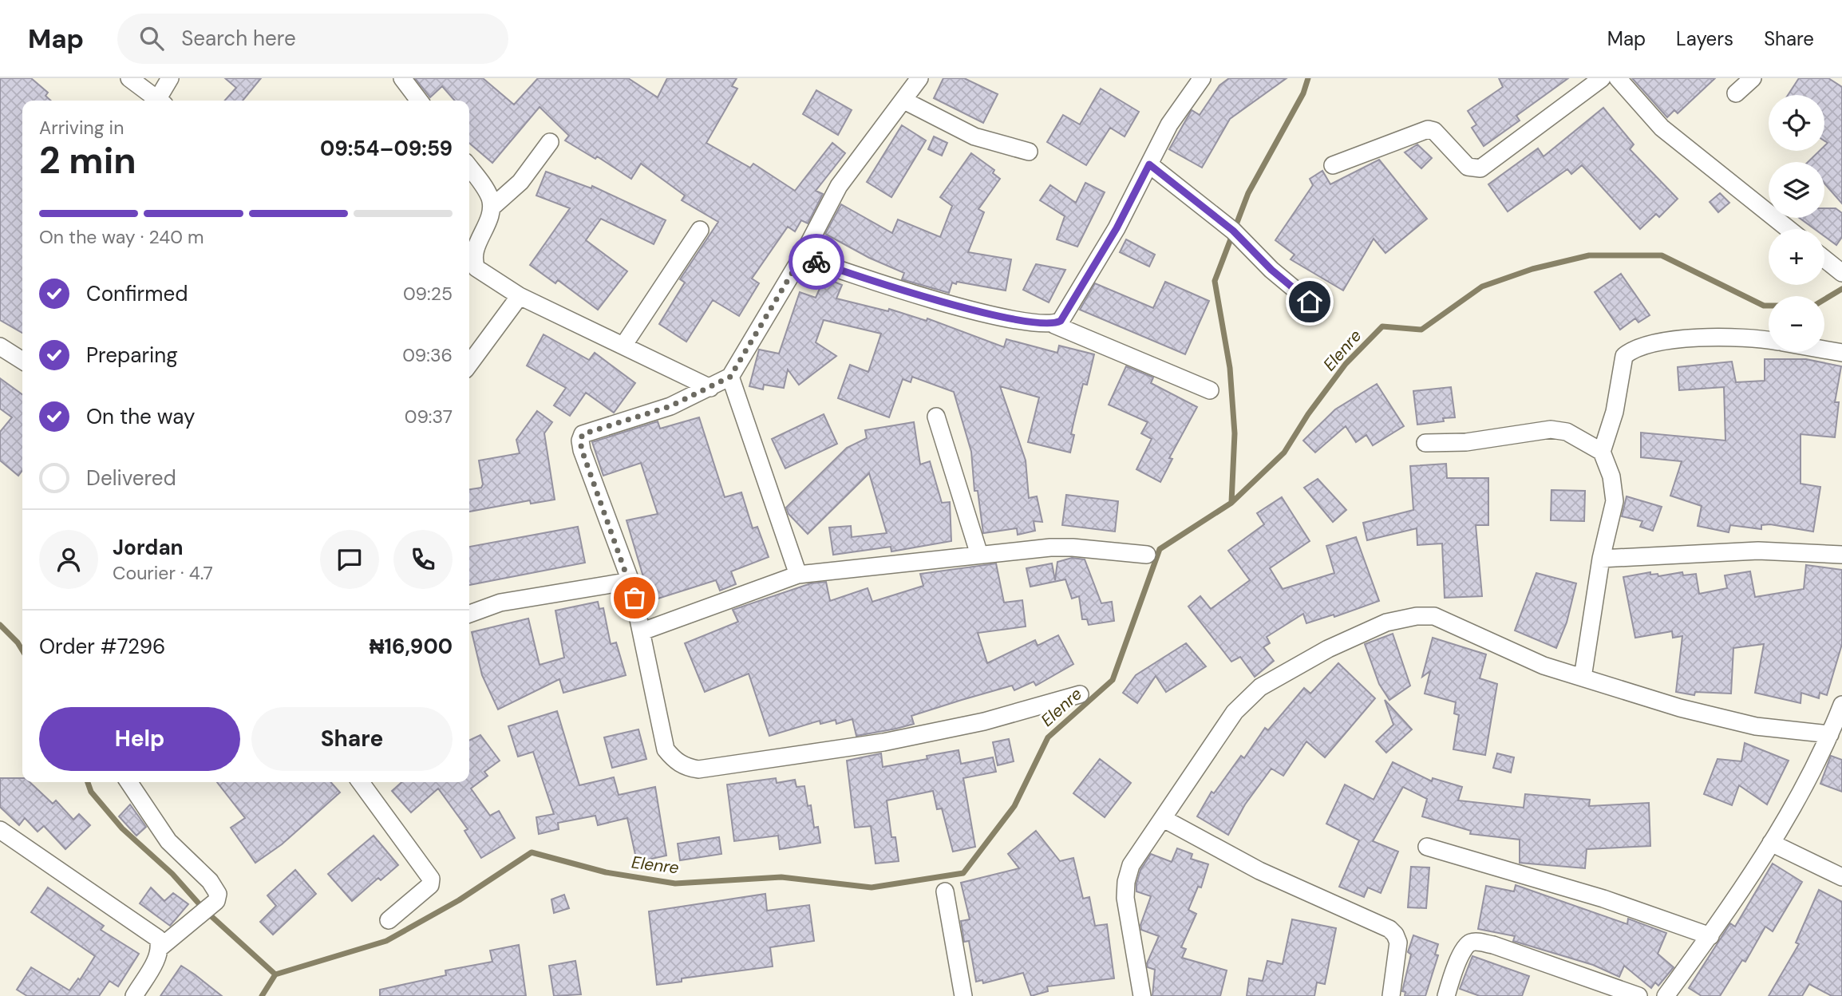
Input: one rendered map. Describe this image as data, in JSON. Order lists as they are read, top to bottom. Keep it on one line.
{"water":["Elenre"],"page":{"header":"Map","search":"Search here","nav":["Map","Layers","Share"],"map_buttons":["+","−"],"heading":["2 min","Arriving in","09:54–09:59"],"panel":["Jordan","Courier · 4.7","Order #7296","₦16,900"],"bar":"On the way · 240 m","list":[["Confirmed","09:25"],["Preparing","09:36"],["On the way","09:37"],"Delivered"],"buttons":["Help","Share"]}}
